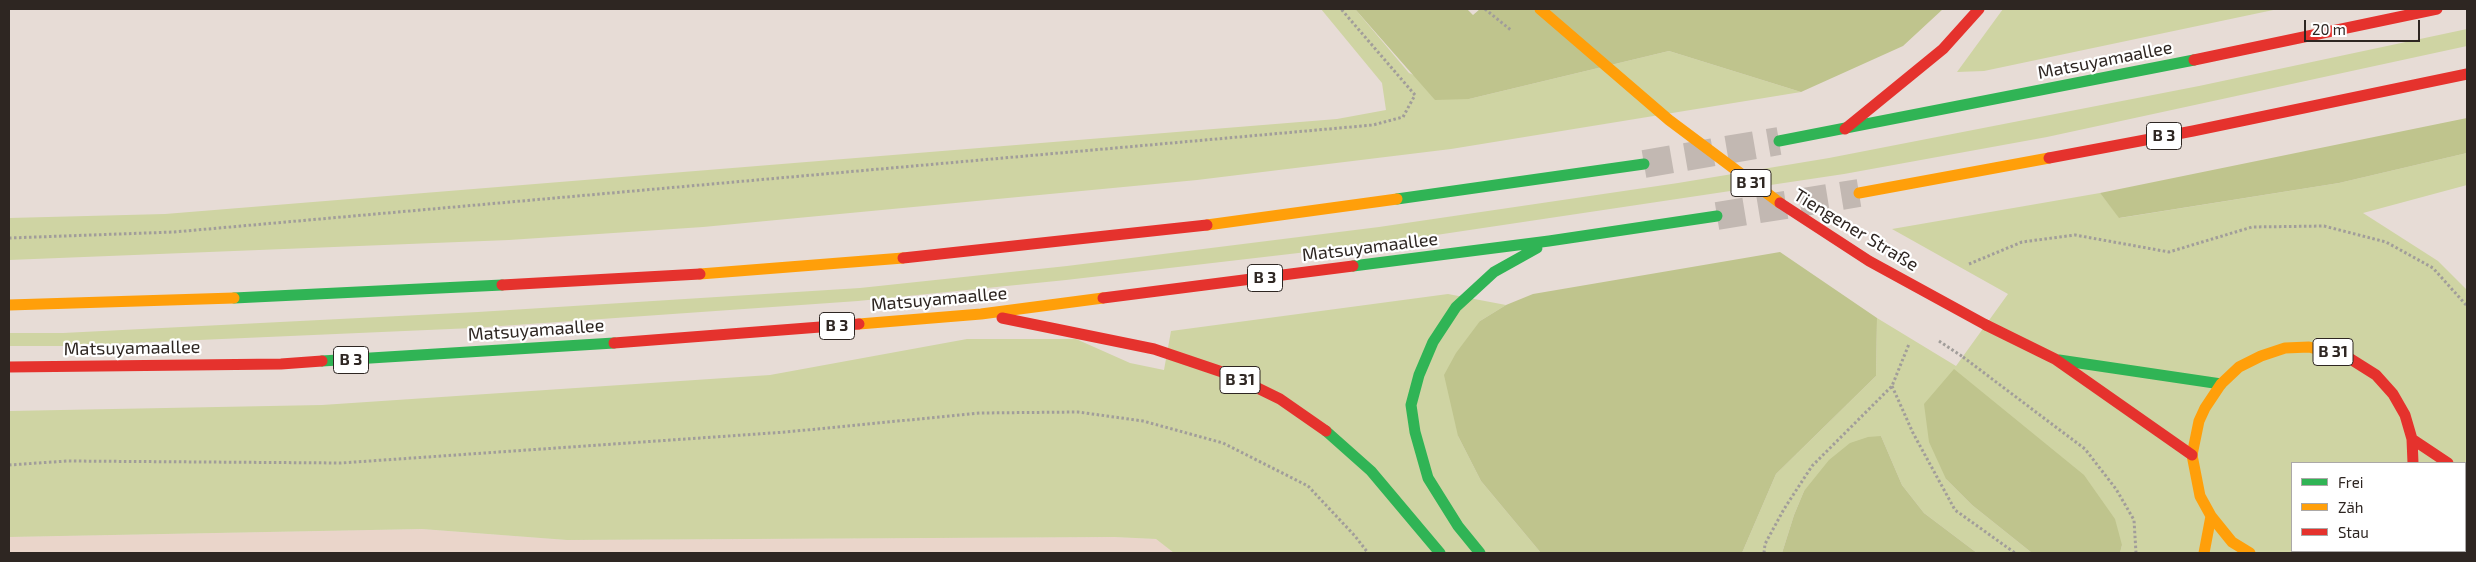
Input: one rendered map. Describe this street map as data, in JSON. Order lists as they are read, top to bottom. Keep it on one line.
{"streets":{"main road":["Matsuyamaallee","B 3","B 31","Tiengener Straße"]},"crossings":[["Matsuyamaallee","B 31"],["B 31","Tiengener Straße"]],"legend":["Frei","Zäh","Stau"],"scale_bar":"20 m"}
